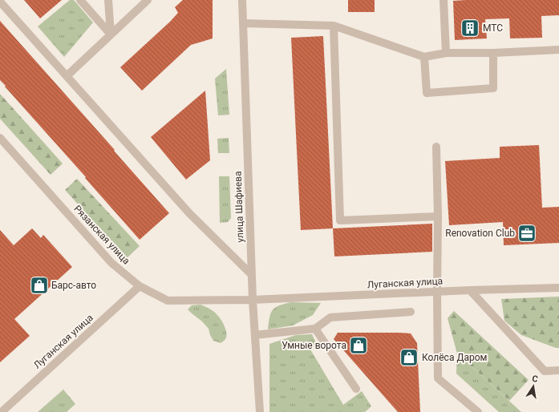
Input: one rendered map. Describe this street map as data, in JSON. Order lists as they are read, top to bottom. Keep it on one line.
{"streets":{"street":["улица Шафиева","Рязанская улица","Луганская улица"]},"crossings":[["улица Шафиева","Рязанская улица"],["улица Шафиева","Луганская улица"],["Рязанская улица","Луганская улица"]],"places":{"building":["МТС"],"office":["Renovation Club"],"shop":["Барс-авто","Умные ворота","Колёса Даром"]},"north":"top"}
